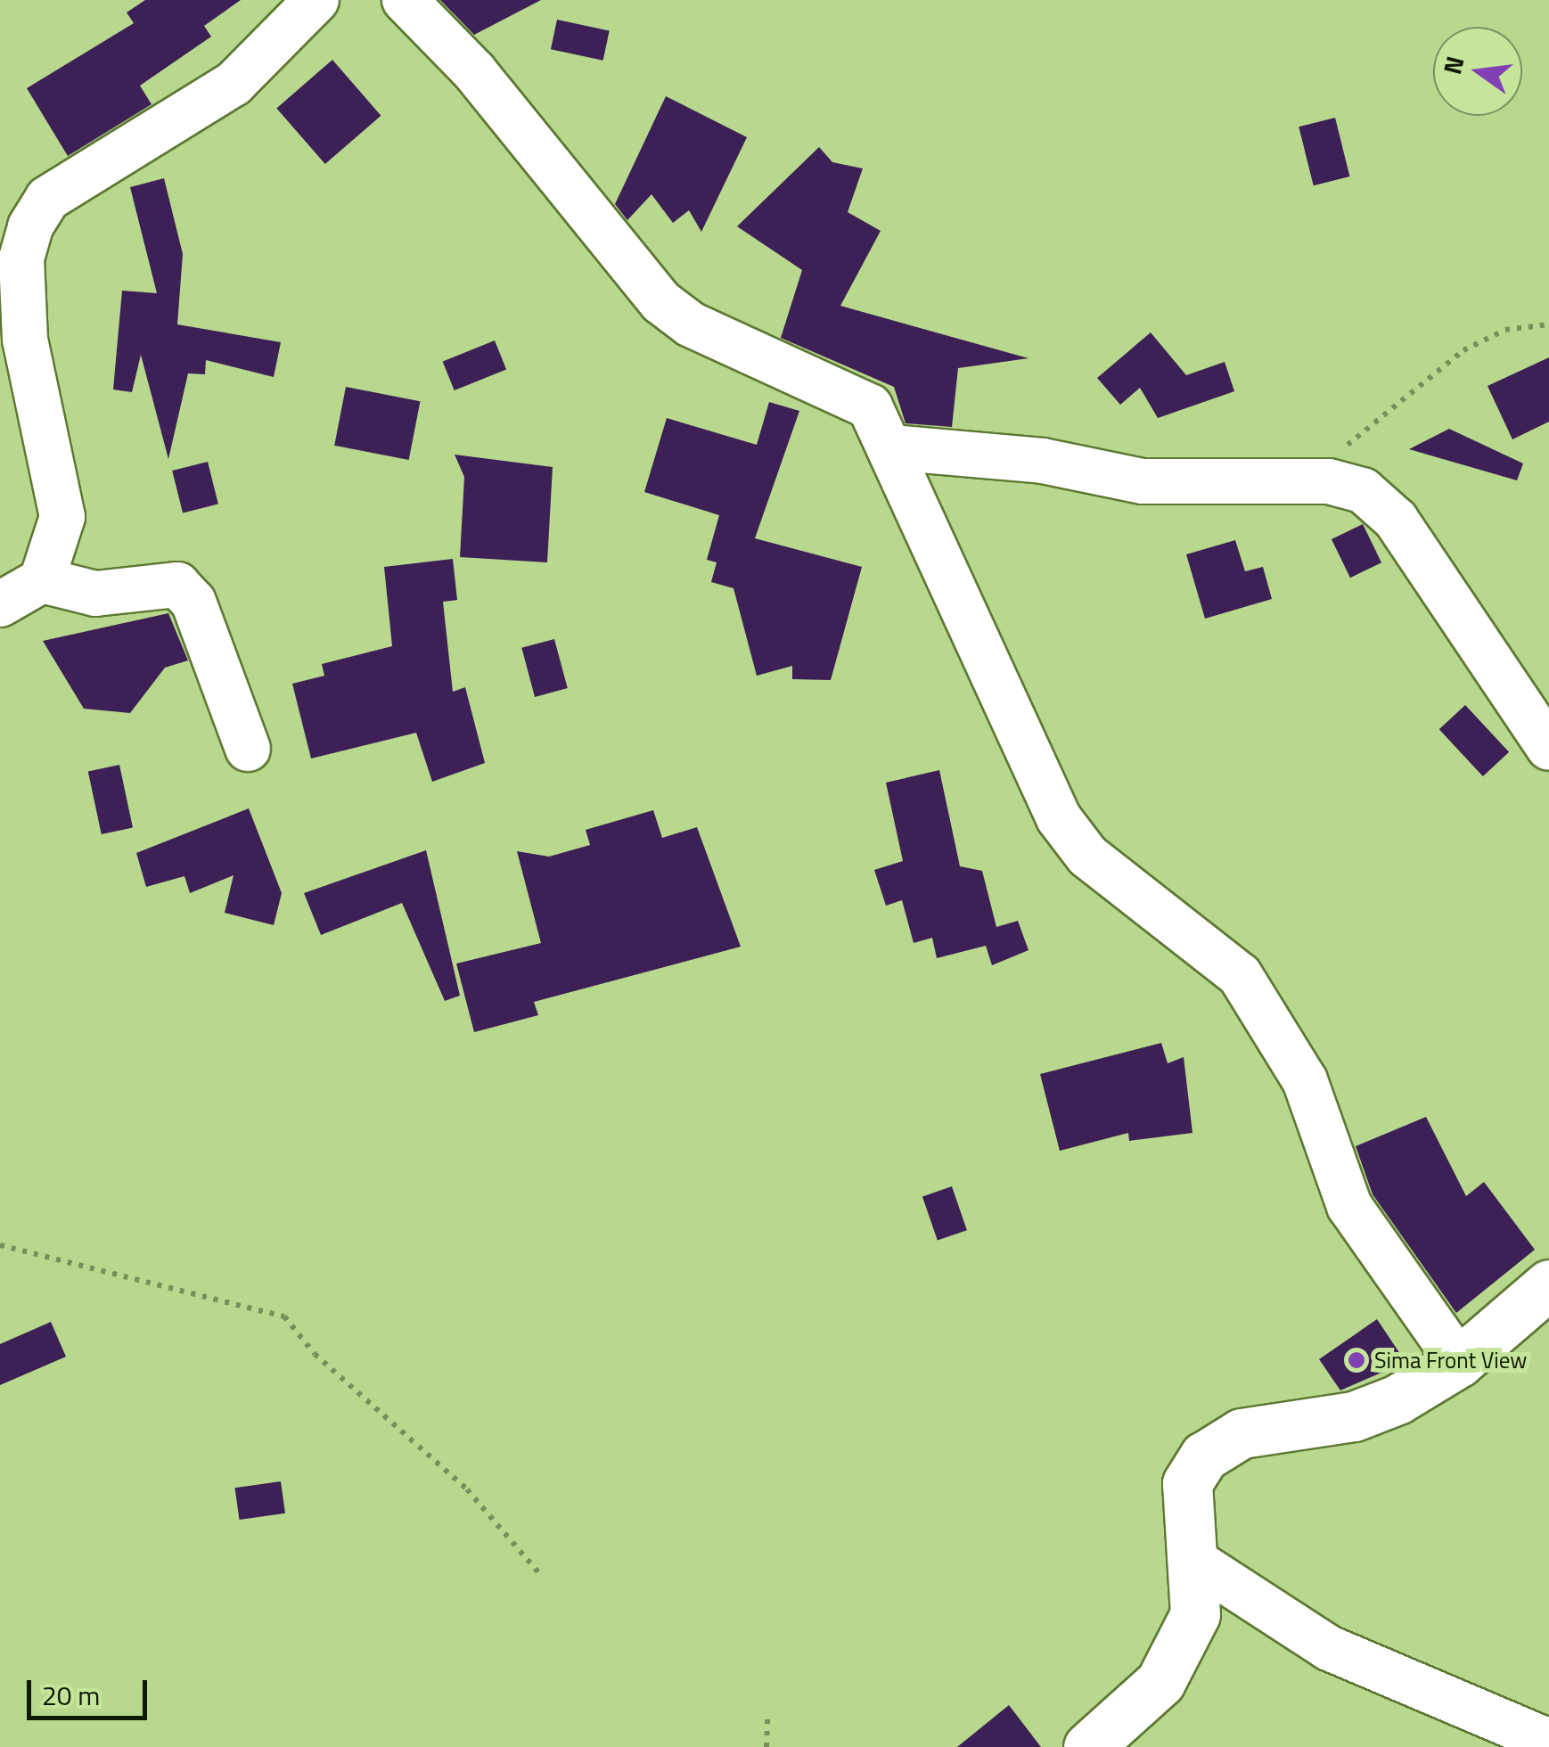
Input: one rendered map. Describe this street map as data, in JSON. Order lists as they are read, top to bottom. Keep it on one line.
{"places":["Sima Front View"],"scale_bar":"20 m","north":"left"}
